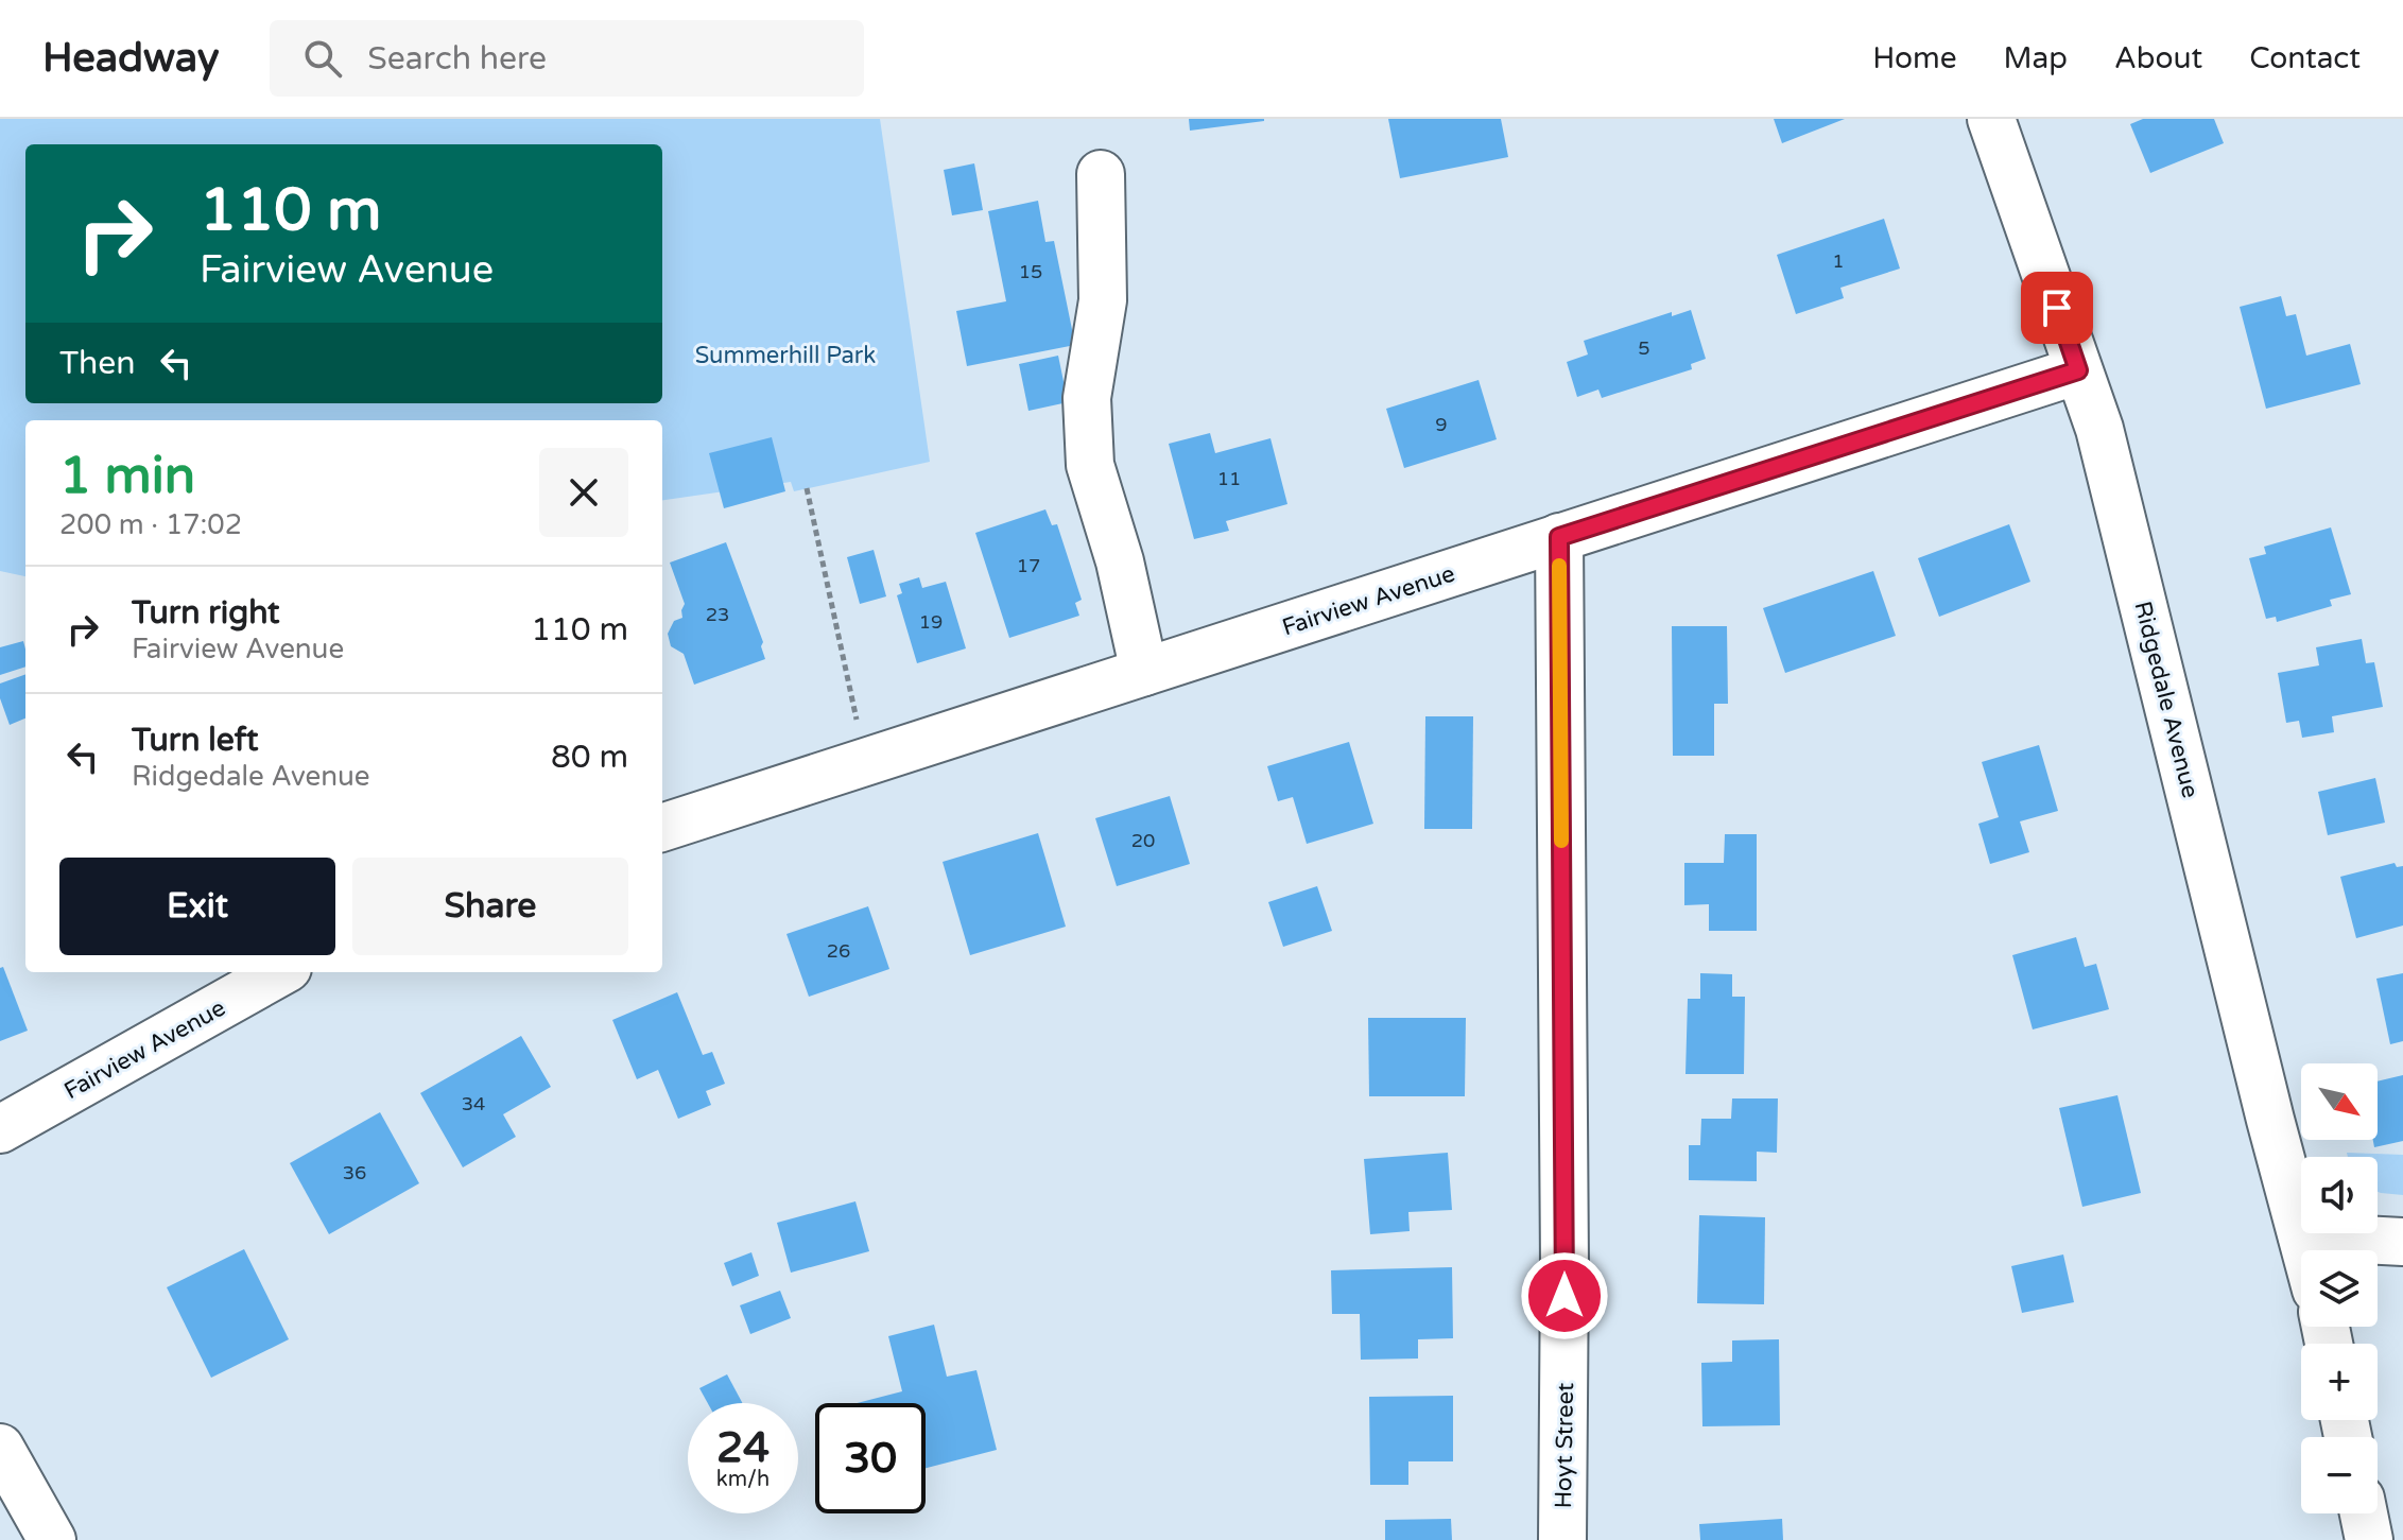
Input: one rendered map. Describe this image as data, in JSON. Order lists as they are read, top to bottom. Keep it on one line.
{"streets":{"street":["Fairview Avenue","Ridgedale Avenue","Hoyt Street"]},"crossings":[["Fairview Avenue","Ridgedale Avenue"],["Fairview Avenue","Hoyt Street"]],"parks":["Summerhill Park"],"house_numbers":["1","15","5","9","11","17","23","19","20","26","34","36"],"north":"bottom right","page":{"header":"Headway","search":"Search here","nav":["Home","Map","About","Contact"],"turn":["110 m","Fairview Avenue"],"then":"Then","heading":["1 min","200 m · 17:02"],"list":[{"name":"Turn right","note":"Fairview Avenue","value":"110 m"},{"name":"Turn left","note":"Ridgedale Avenue","value":"80 m"}],"buttons":["Exit","Share"],"map_buttons":["+","−"],"speed":"24 km/h","limit":"30"}}
